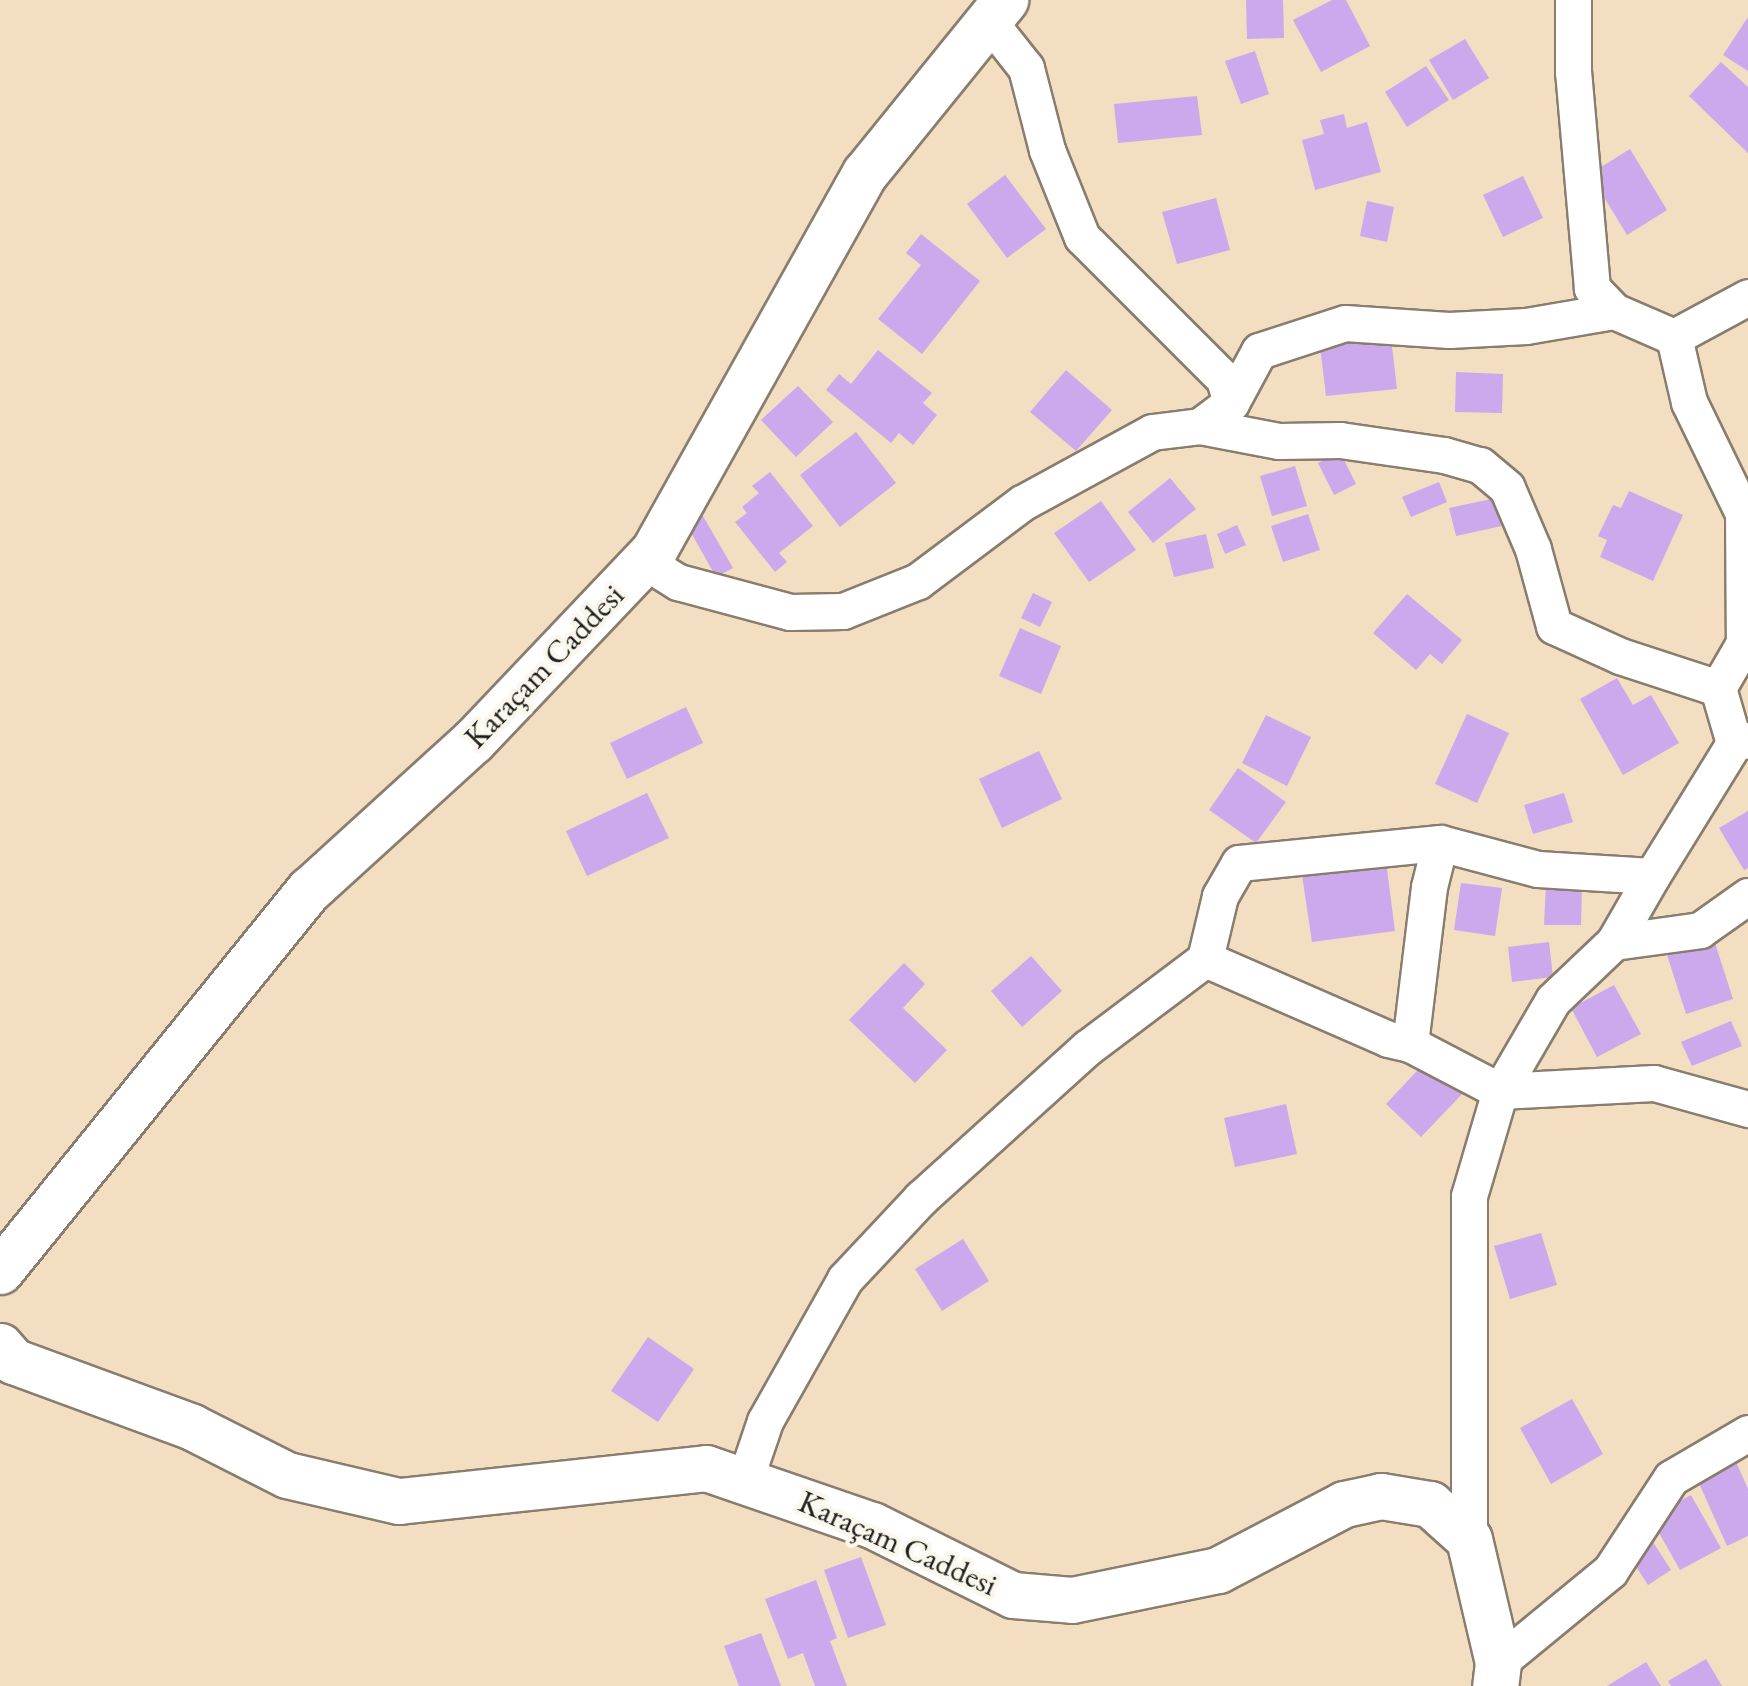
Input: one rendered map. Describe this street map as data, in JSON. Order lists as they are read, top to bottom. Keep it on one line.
{"streets":{"street":["Karaçam Caddesi"]}}
